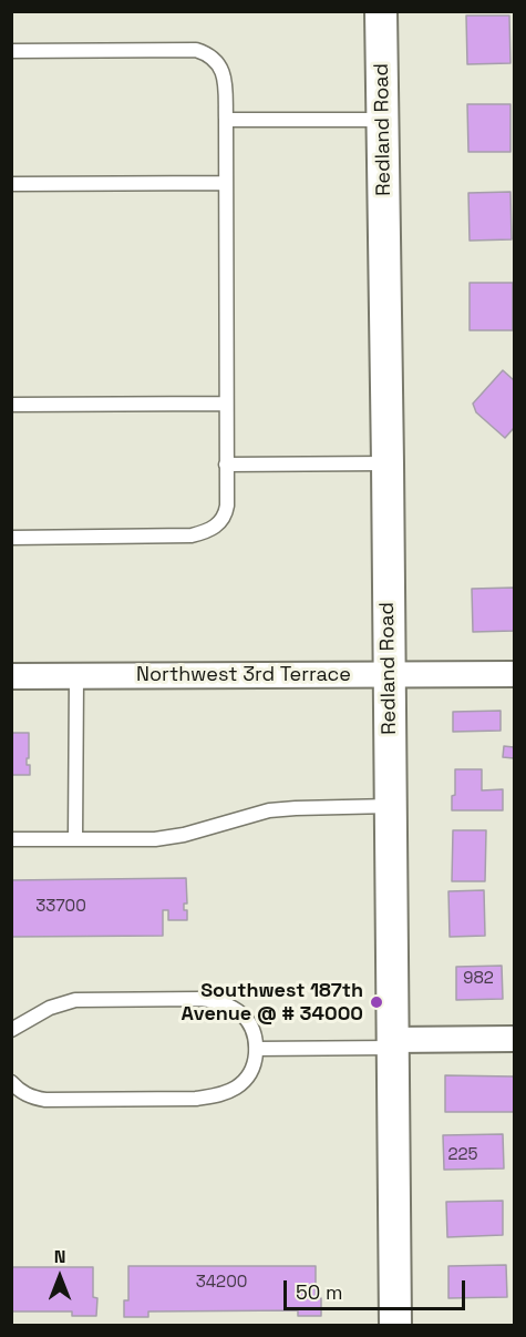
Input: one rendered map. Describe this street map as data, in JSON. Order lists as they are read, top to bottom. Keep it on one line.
{"streets":{"street":["Redland Road","Northwest 3rd Terrace"]},"crossings":[["Redland Road","Northwest 3rd Terrace"]],"places":["Southwest 187th Avenue @ # 34000"],"house_numbers":["33700","982","225","34200"],"scale_bar":"50 m","north":"top"}
